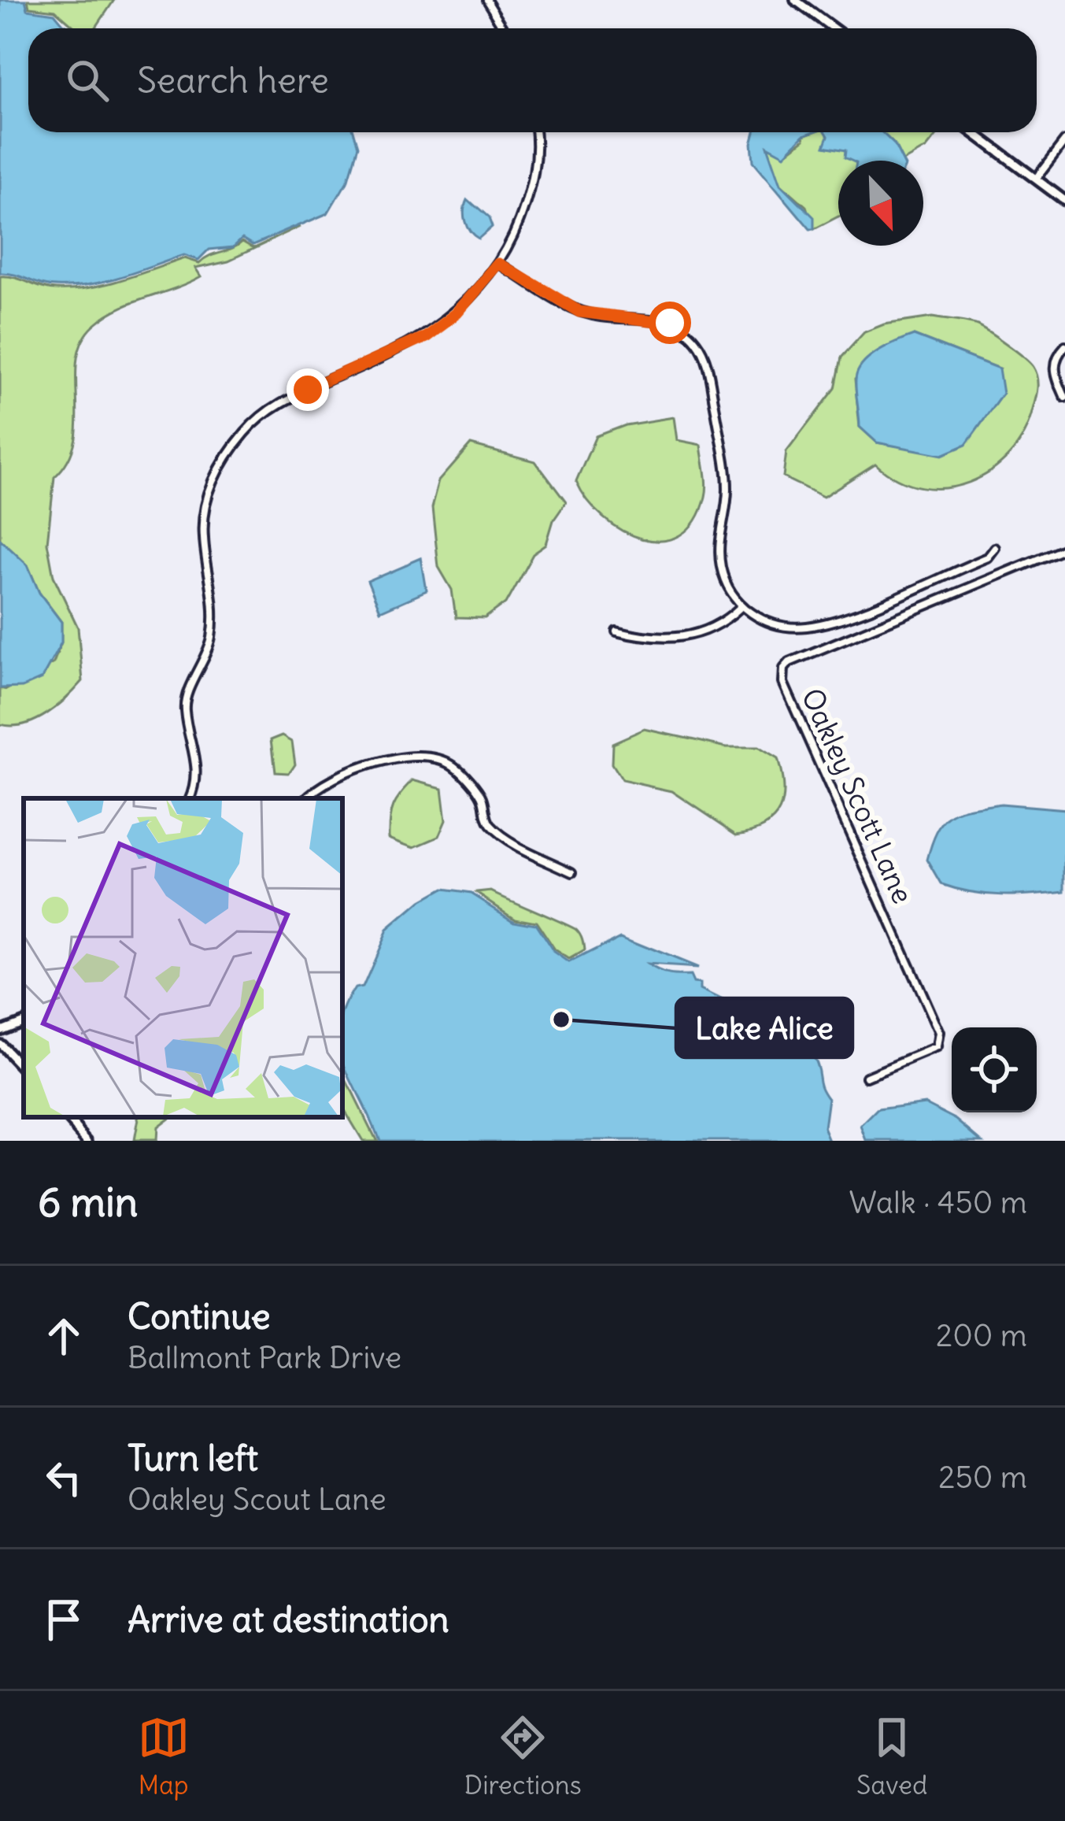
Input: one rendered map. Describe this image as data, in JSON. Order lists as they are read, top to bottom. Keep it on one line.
{"streets":{"street":["Oakley Scott Lane"]},"places":["Lake Alice"],"north":"bottom right","page":{"search":"Search here","heading":["6 min","Walk · 450 m"],"list":[["Continue","Ballmont Park Drive","200 m"],["Turn left","Oakley Scout Lane","250 m"],"Arrive at destination"],"nav":["Map","Directions","Saved"]}}
